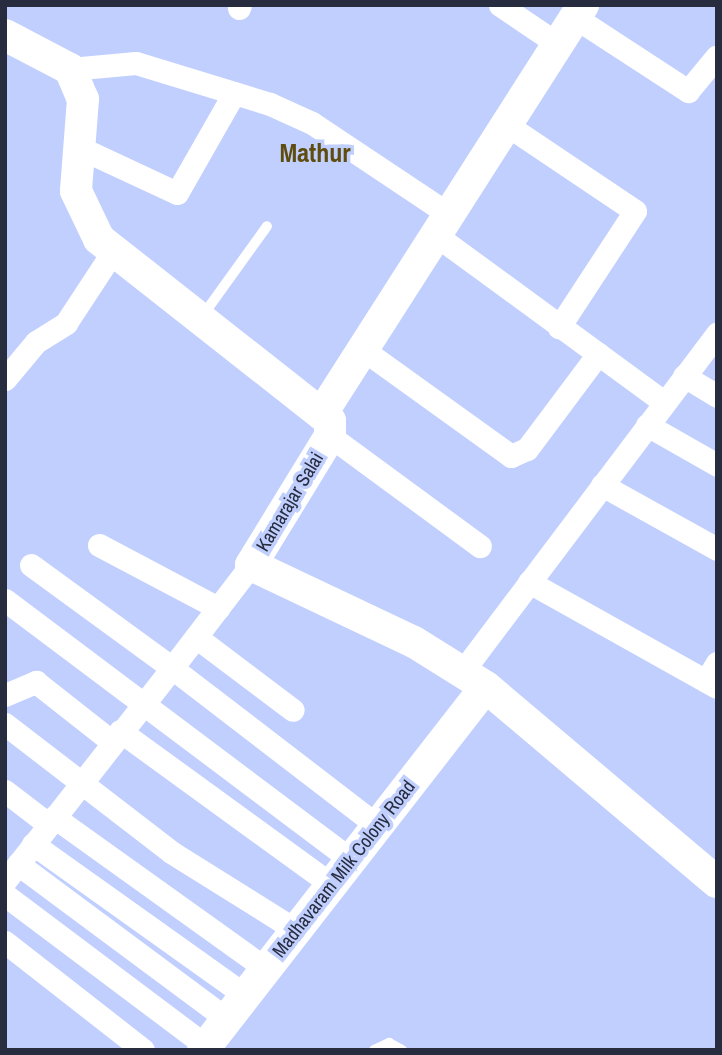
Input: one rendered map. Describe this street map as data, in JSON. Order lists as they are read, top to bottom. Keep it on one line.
{"streets":{"main road":["Kamarajar Salai","Madhavaram Milk Colony Road"]},"crossings":[["Kamarajar Salai","Madhavaram Milk Colony Road"]],"districts":["Mathur"]}
